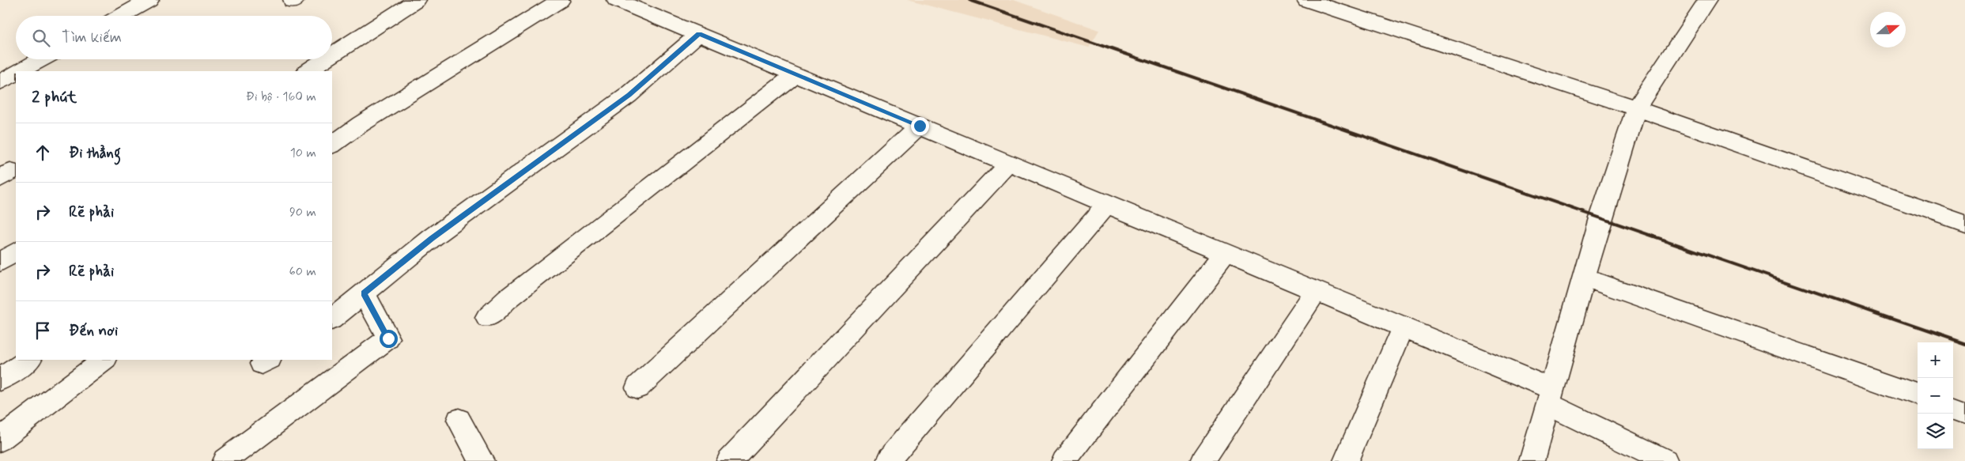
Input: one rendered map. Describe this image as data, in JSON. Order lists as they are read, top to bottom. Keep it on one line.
{"north":"right","page":{"search":"Tìm kiếm","heading":["2 phút","Đi bộ · 160 m"],"list":[["Đi thẳng","10 m"],["Rẽ phải","90 m"],["Rẽ phải","60 m"],"Đến nơi"],"map_buttons":["+","−"]}}
